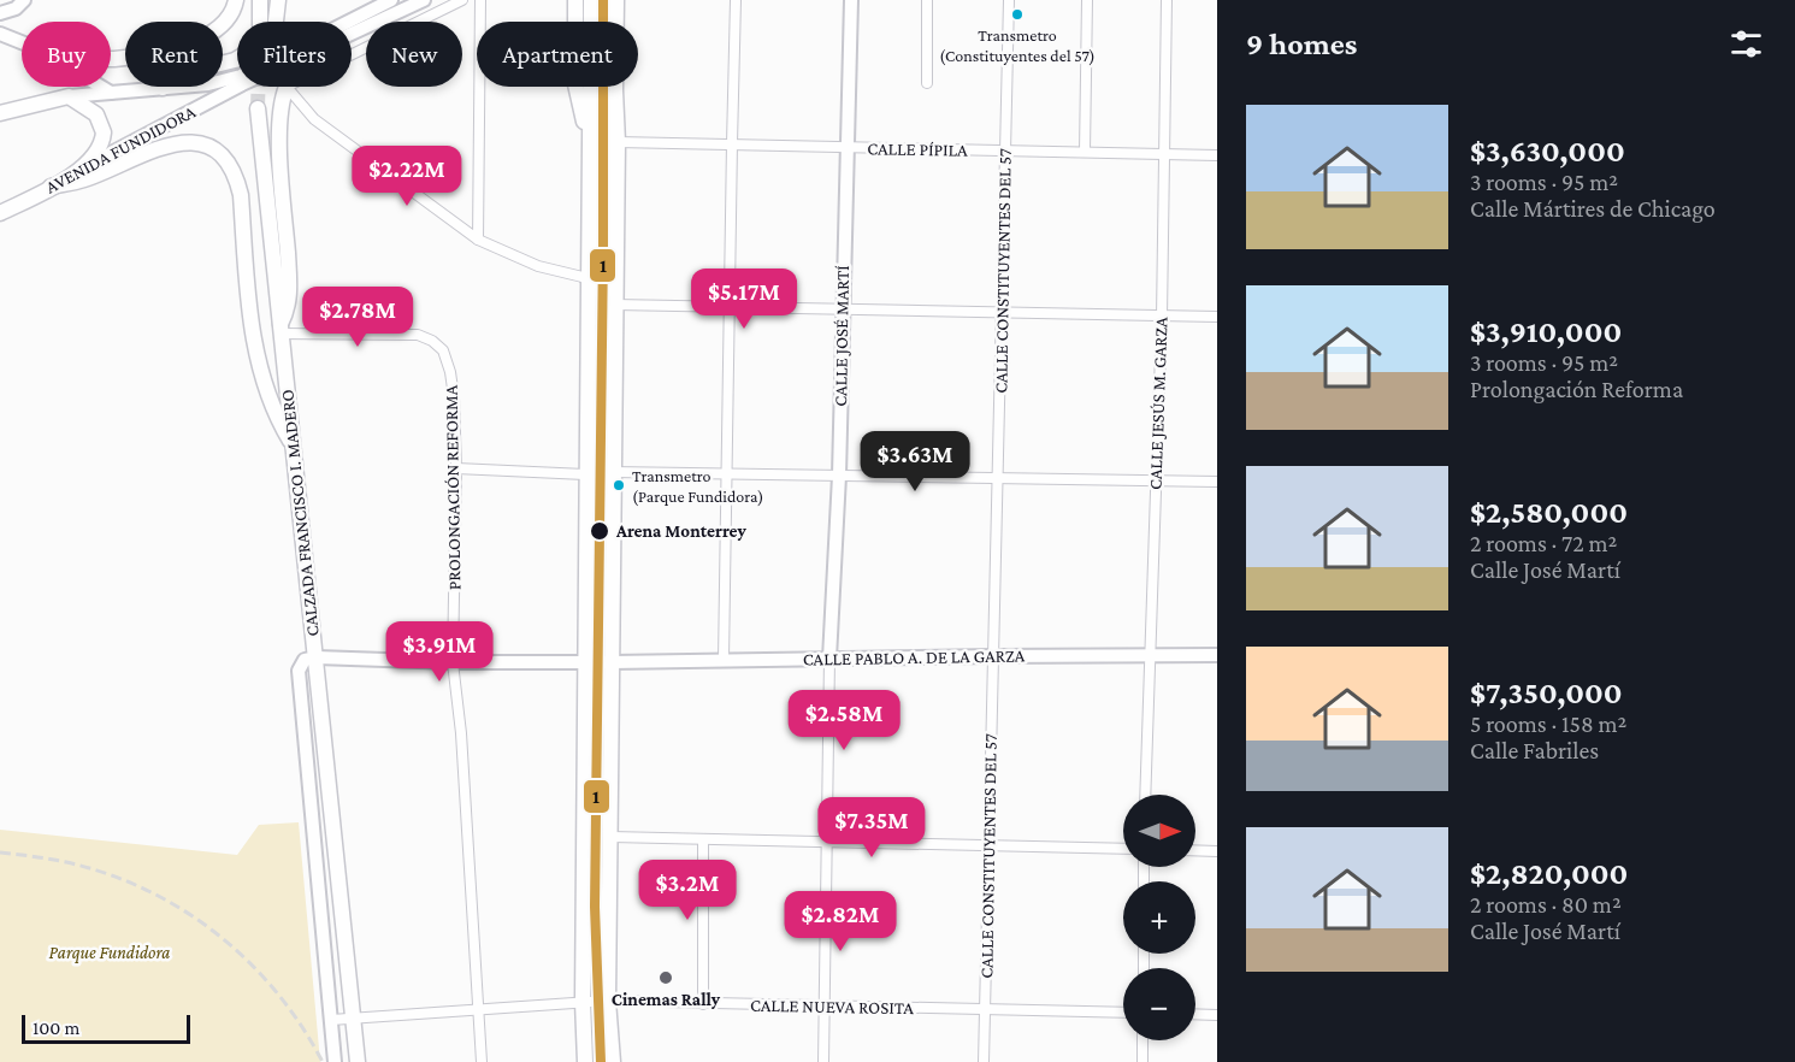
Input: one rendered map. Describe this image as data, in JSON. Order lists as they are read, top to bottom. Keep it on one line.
{"streets":{"main road":["AVENIDA FUNDIDORA","CALZADA FRANCISCO I. MADERO"],"street":["CALLE PÍPILA","CALLE CONSTITUYENTES DEL 57","CALLE JOSÉ MARTÍ","CALLE JESÚS M. GARZA","PROLONGACIÓN REFORMA","CALLE PABLO A. DE LA GARZA","CALLE NUEVA ROSITA"]},"crossings":[["CALLE PÍPILA","CALLE CONSTITUYENTES DEL 57"],["CALLE PÍPILA","CALLE JOSÉ MARTÍ"],["CALLE PÍPILA","CALLE JESÚS M. GARZA"],["CALLE CONSTITUYENTES DEL 57","CALLE PABLO A. DE LA GARZA"],["CALLE CONSTITUYENTES DEL 57","CALLE NUEVA ROSITA"],["CALLE JOSÉ MARTÍ","CALLE PABLO A. DE LA GARZA"],["CALLE JOSÉ MARTÍ","CALLE NUEVA ROSITA"],["CALLE JESÚS M. GARZA","CALLE PABLO A. DE LA GARZA"],["PROLONGACIÓN REFORMA","CALZADA FRANCISCO I. MADERO"],["PROLONGACIÓN REFORMA","CALLE NUEVA ROSITA"],["CALZADA FRANCISCO I. MADERO","CALLE NUEVA ROSITA"]],"parks":["Parque Fundidora"],"places":["Transmetro (Constituyentes del 57)","Transmetro (Parque Fundidora)","Arena Monterrey","Cinemas Rally"],"lines":["transit line 1"],"scale_bar":"100 m","north":"right","page":{"heading":"9 homes","chip":["Buy","Rent","Filters","New","Apartment"],"list":[{"name":"$3,630,000","note":"3 rooms · 95 m² · Calle Mártires de Chicago"},{"name":"$3,910,000","note":"3 rooms · 95 m² · Prolongación Reforma"},{"name":"$2,580,000","note":"2 rooms · 72 m² · Calle José Martí"},{"name":"$7,350,000","note":"5 rooms · 158 m² · Calle Fabriles"},{"name":"$2,820,000","note":"2 rooms · 80 m² · Calle José Martí"}],"price":["$2.22M","$5.17M","$2.78M","$3.63M","$3.91M","$2.58M","$7.35M","$3.2M","$2.82M"],"map_buttons":["+","−"],"scale":"100 m"}}
